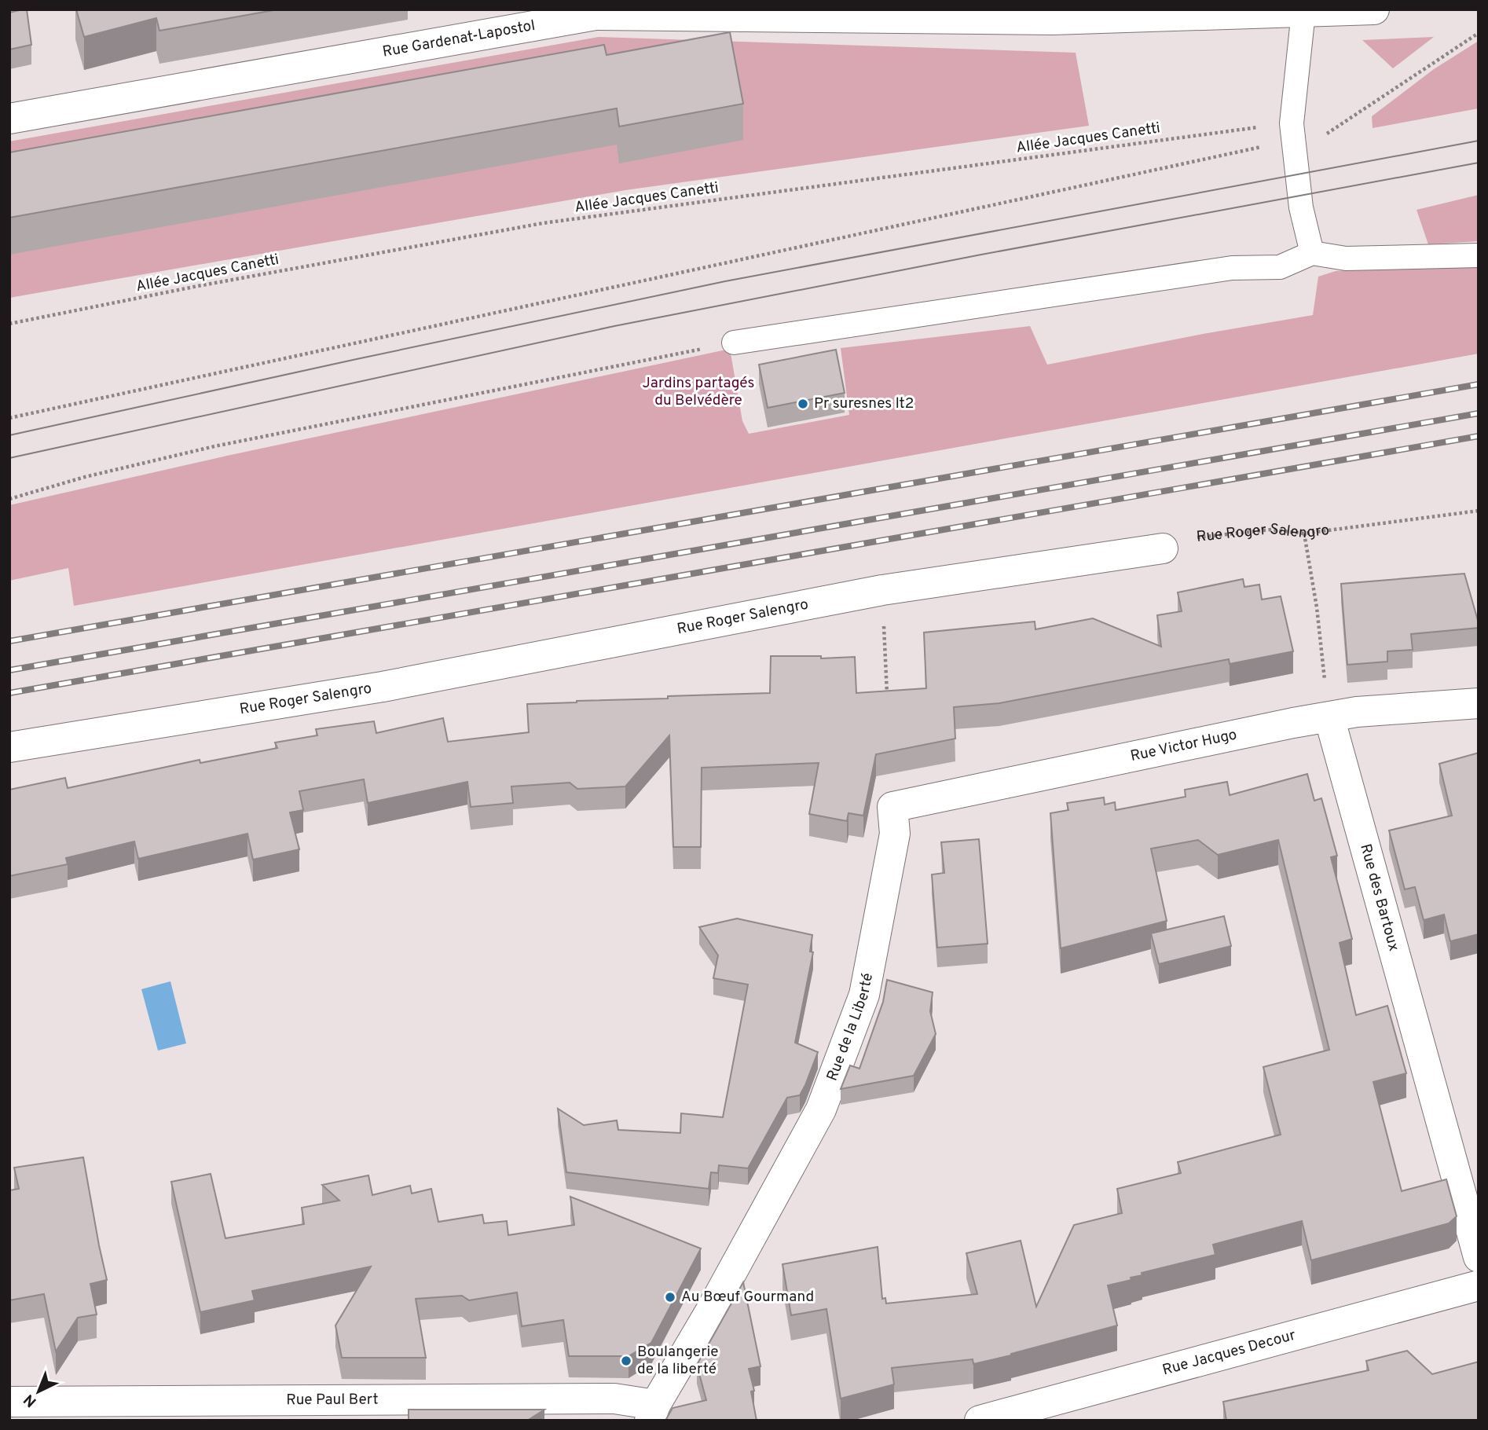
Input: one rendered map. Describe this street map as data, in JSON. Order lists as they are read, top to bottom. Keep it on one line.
{"streets":{"street":["Rue Gardenat-Lapostol","Rue Roger Salengro","Rue Victor Hugo","Rue des Bartoux","Rue de la Liberté","Rue Jacques Decour","Rue Paul Bert"],"path":["Allée Jacques Canetti"]},"crossings":[["Rue Victor Hugo","Rue des Bartoux"],["Rue Victor Hugo","Rue de la Liberté"],["Rue de la Liberté","Rue Paul Bert"]],"parks":["Jardins partagés du Belvédère"],"places":["Pr suresnes lt2","Au Bœuf Gourmand","Boulangerie de la liberté"],"north":"bottom left"}
